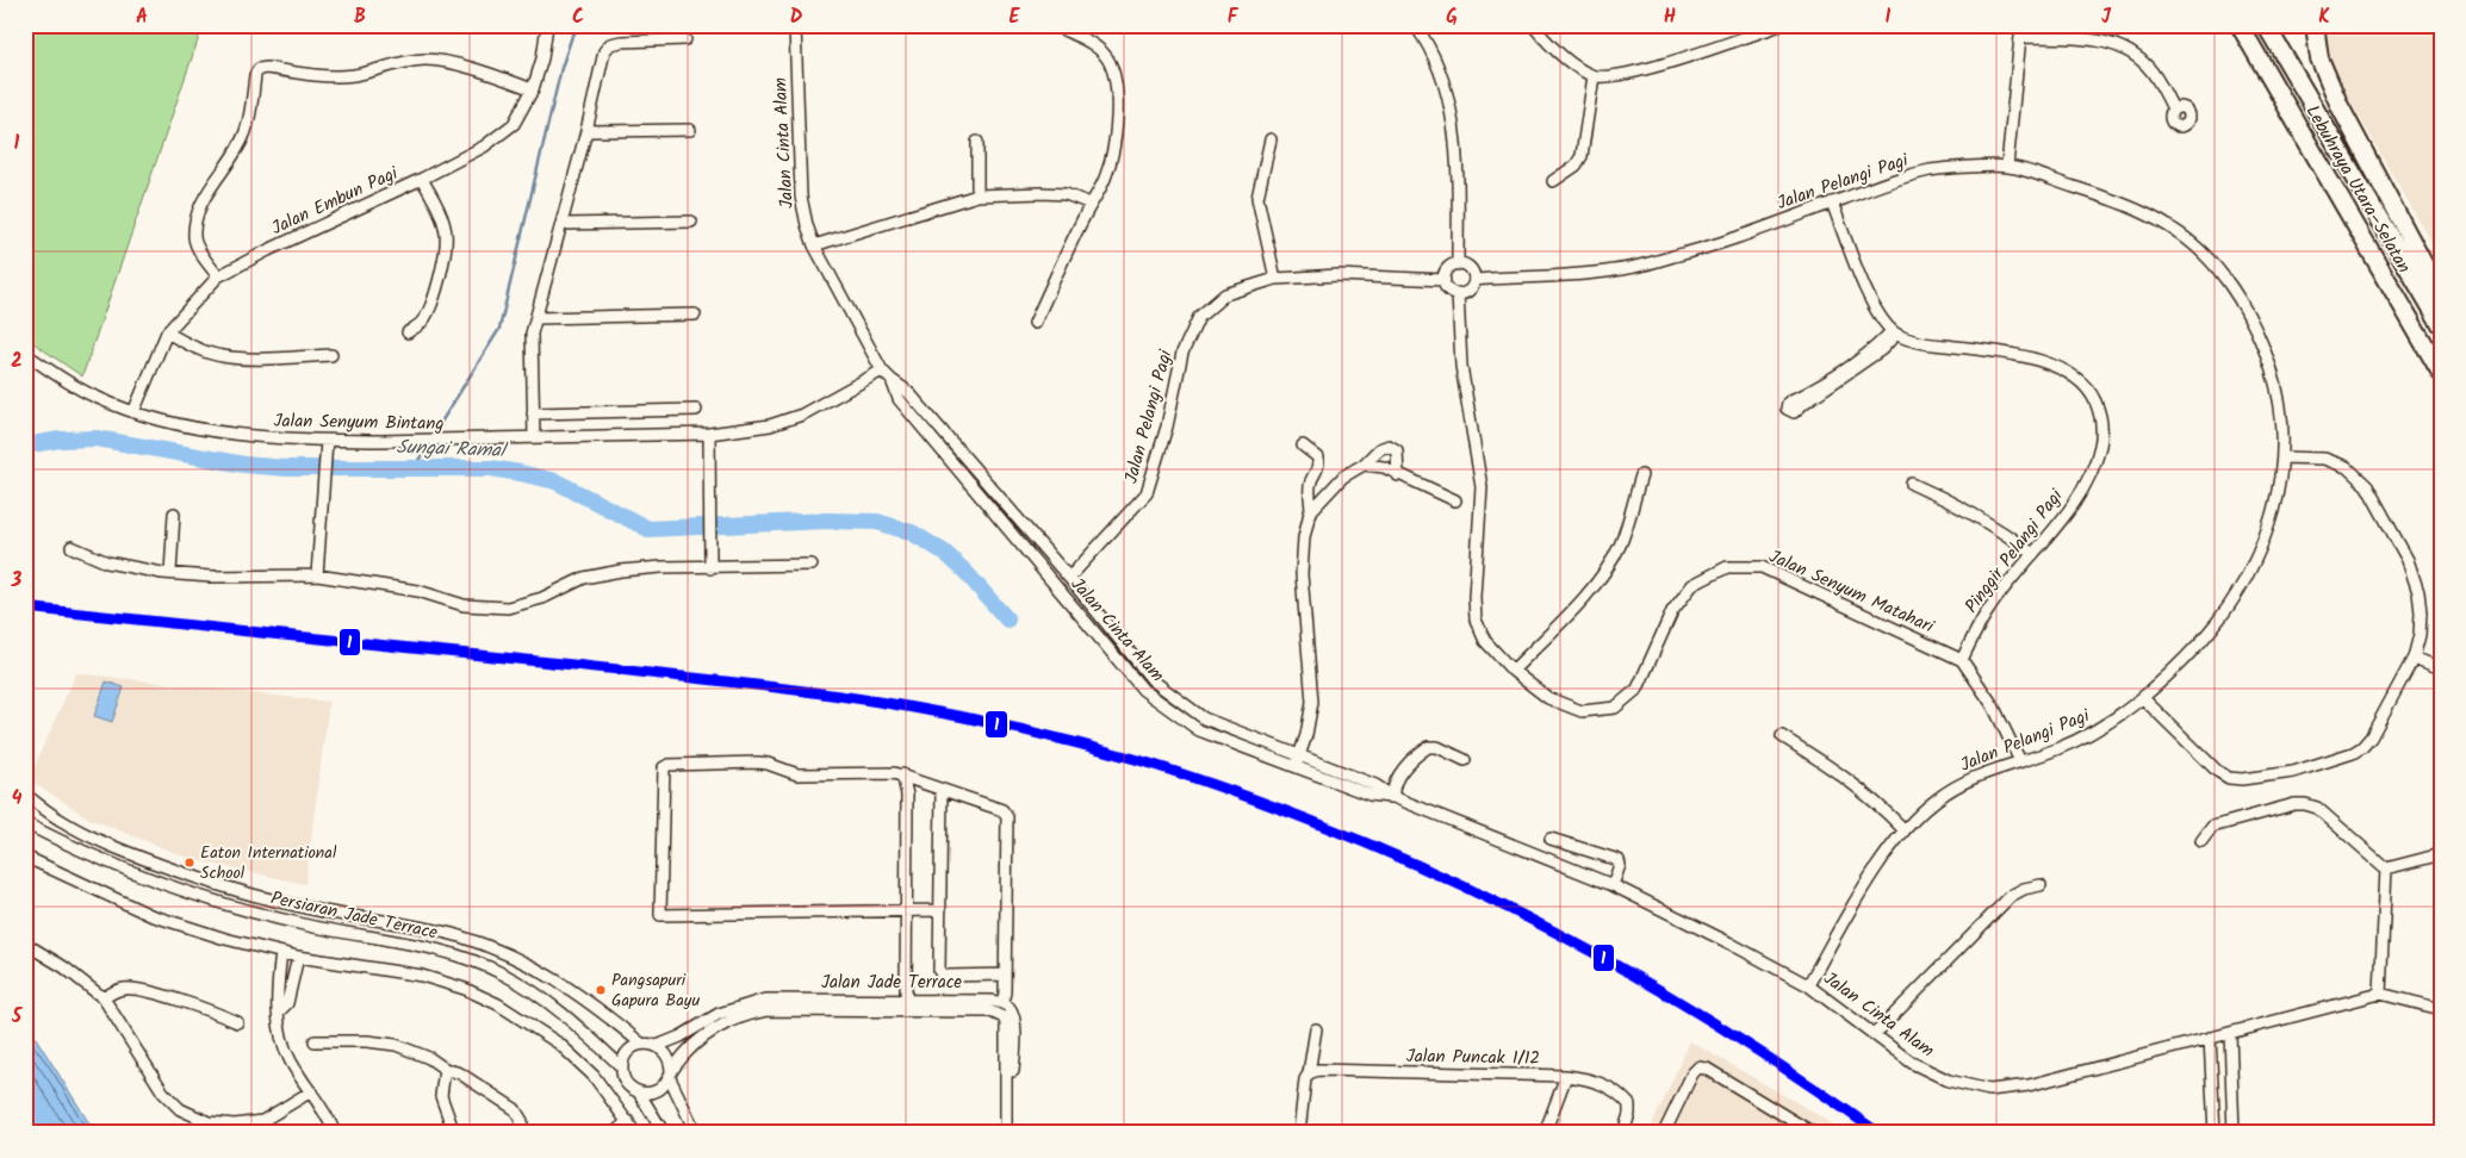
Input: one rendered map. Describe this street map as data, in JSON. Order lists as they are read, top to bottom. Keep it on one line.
{"streets":{"highway":["Lebuhraya Utara–Selatan"],"street":["Jalan Cinta Alam","Jalan Pelangi Pagi","Jalan Embun Pagi","Jalan Senyum Bintang","Pinggir Pelangi Pagi","Jalan Senyum Matahari","Persiaran Jade Terrace","Jalan Jade Terrace","Jalan Puncak 1/12"]},"crossings":[["Jalan Cinta Alam","Jalan Pelangi Pagi"],["Jalan Cinta Alam","Jalan Senyum Bintang"],["Jalan Pelangi Pagi","Jalan Senyum Matahari"],["Jalan Embun Pagi","Jalan Senyum Bintang"],["Pinggir Pelangi Pagi","Jalan Senyum Matahari"],["Persiaran Jade Terrace","Jalan Jade Terrace"]],"water":["Sungai Ramal"],"places":["Eaton International School","Pangsapuri Gapura Bayu"],"lines":["transit line 1"],"grid":{"columns":["A","B","C","D","E","F","G","H","I","J","K"],"rows":["1","2","3","4","5"]}}
